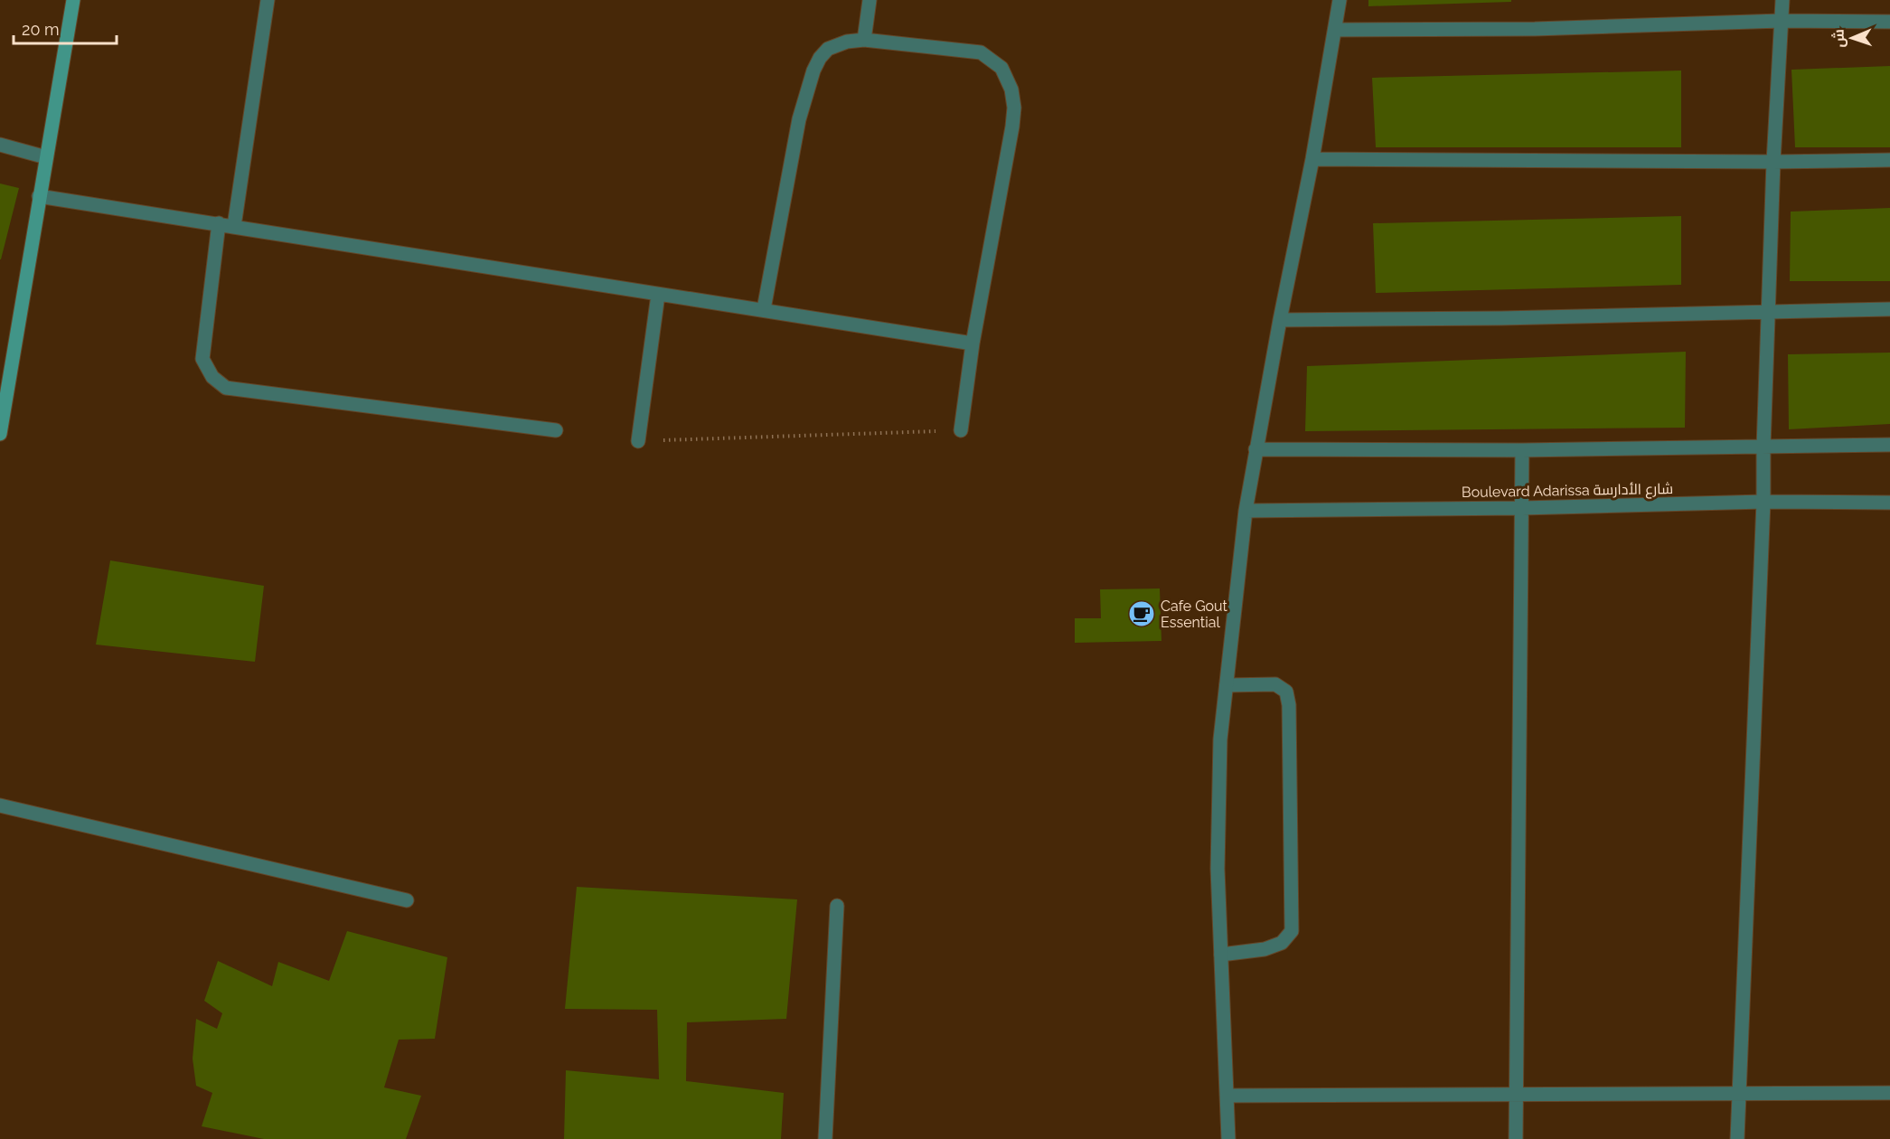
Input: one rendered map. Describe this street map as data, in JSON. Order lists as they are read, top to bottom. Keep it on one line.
{"streets":{"street":["Boulevard Adarissa شارع الأدارسة"]},"places":{"cafe":["Cafe Gout Essential"]},"scale_bar":"20 m","north":"left"}
